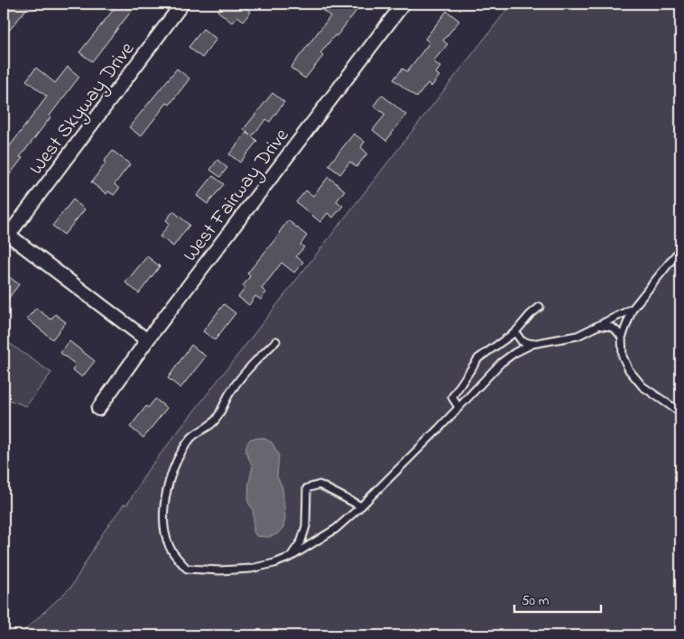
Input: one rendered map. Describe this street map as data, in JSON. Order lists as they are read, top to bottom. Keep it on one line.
{"streets":{"street":["West Skyway Drive","West Fairway Drive"]},"scale_bar":"50 m"}
